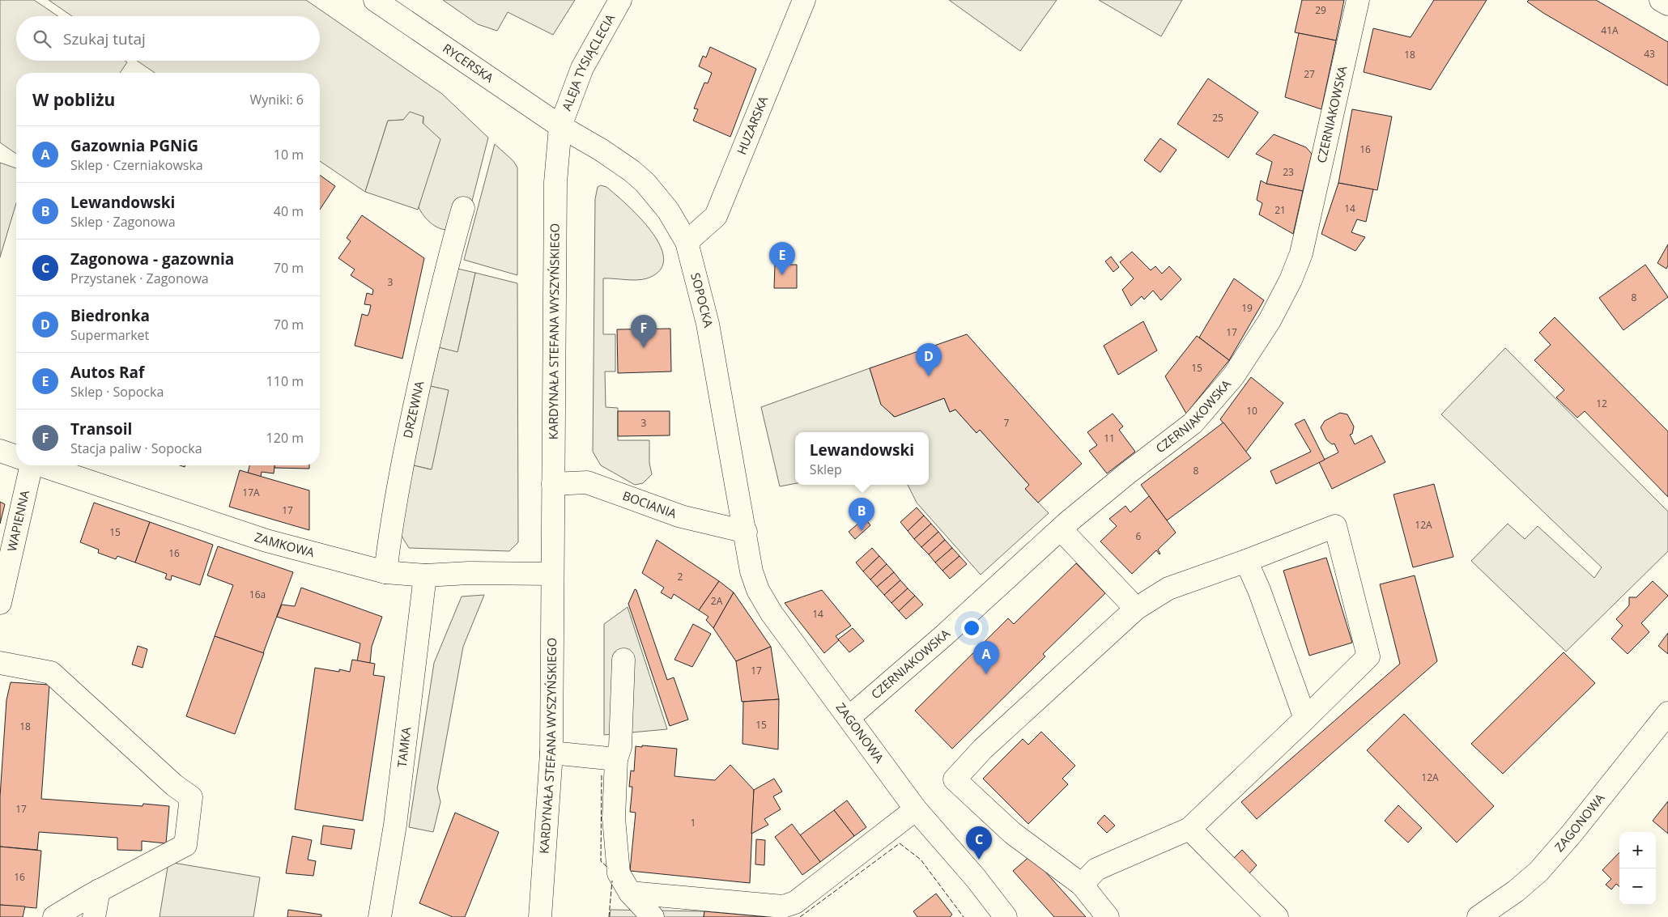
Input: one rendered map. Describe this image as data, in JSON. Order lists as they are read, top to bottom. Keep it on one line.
{"streets":{"street":["ALEJA TYSIĄCLECIA","RYCERSKA","CZERNIAKOWSKA","HUZARSKA","SOPOCKA","KARDYNAŁA STEFANA WYSZYŃSKIEGO","DRZEWNA","BOCIANIA","WAPIENNA","ZAMKOWA","ZAGONOWA","TAMKA"]},"crossings":[["ALEJA TYSIĄCLECIA","RYCERSKA"],["ALEJA TYSIĄCLECIA","SOPOCKA"],["ALEJA TYSIĄCLECIA","KARDYNAŁA STEFANA WYSZYŃSKIEGO"],["RYCERSKA","SOPOCKA"],["RYCERSKA","KARDYNAŁA STEFANA WYSZYŃSKIEGO"],["CZERNIAKOWSKA","ZAGONOWA"],["HUZARSKA","SOPOCKA"],["SOPOCKA","KARDYNAŁA STEFANA WYSZYŃSKIEGO"],["SOPOCKA","BOCIANIA"],["SOPOCKA","ZAGONOWA"],["KARDYNAŁA STEFANA WYSZYŃSKIEGO","BOCIANIA"],["KARDYNAŁA STEFANA WYSZYŃSKIEGO","ZAMKOWA"],["DRZEWNA","ZAMKOWA"],["BOCIANIA","ZAGONOWA"],["ZAMKOWA","TAMKA"]],"house_numbers":["29","41A","43","18","27","25","16","23","14","21","3","8","19","17","15","12","10","3","7","11","8","17A","17","12A","15","6","16","2","16a","2A","14","17","15","18","12A","17","1","16"],"page":{"search":"Szukaj tutaj","heading":["W pobliżu","Wyniki: 6"],"list":[{"mark":"A","name":"Gazownia PGNiG","note":"Sklep · Czerniakowska","value":"10 m"},{"mark":"B","name":"Lewandowski","note":"Sklep · Zagonowa","value":"40 m"},{"mark":"C","name":"Zagonowa - gazownia","note":"Przystanek · Zagonowa","value":"70 m"},{"mark":"D","name":"Biedronka","note":"Supermarket","value":"70 m"},{"mark":"E","name":"Autos Raf","note":"Sklep · Sopocka","value":"110 m"},{"mark":"F","name":"Transoil","note":"Stacja paliw · Sopocka","value":"120 m"}],"pins":["E","F","D","B","A","C"],"popup":["Lewandowski","Sklep"],"map_buttons":["+","−"]}}
